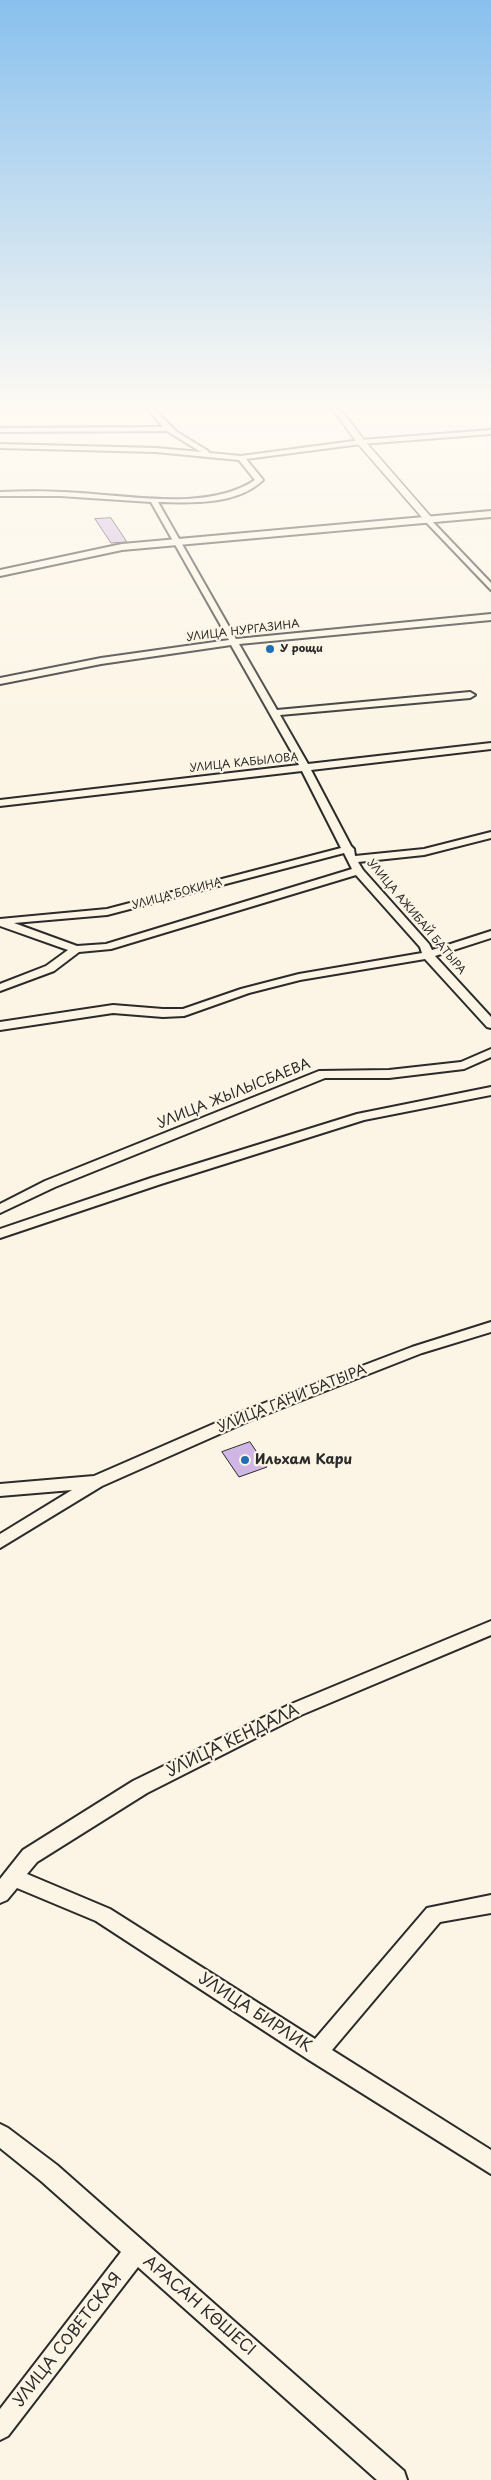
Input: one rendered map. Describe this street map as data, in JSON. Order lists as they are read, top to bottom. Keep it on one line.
{"streets":{"street":["УЛИЦА НУРГАЗИНА","УЛИЦА КАБЫЛОВА","УЛИЦА БОКИНА","УЛИЦА АЖИБАЙ БАТЫРА","УЛИЦА ЖЫЛЫСБАЕВА","УЛИЦА ГАНИ БАТЫРА","УЛИЦА КЕНДАЛА","УЛИЦА БИРЛИК","АРАСАН КӨШЕСІ","УЛИЦА СОВЕТСКАЯ"]},"crossings":[["УЛИЦА НУРГАЗИНА","УЛИЦА АЖИБАЙ БАТЫРА"],["УЛИЦА КАБЫЛОВА","УЛИЦА АЖИБАЙ БАТЫРА"],["УЛИЦА БОКИНА","УЛИЦА АЖИБАЙ БАТЫРА"],["УЛИЦА КЕНДАЛА","УЛИЦА БИРЛИК"],["АРАСАН КӨШЕСІ","УЛИЦА СОВЕТСКАЯ"]],"places":["У рощи","Ильхам Кари"]}
